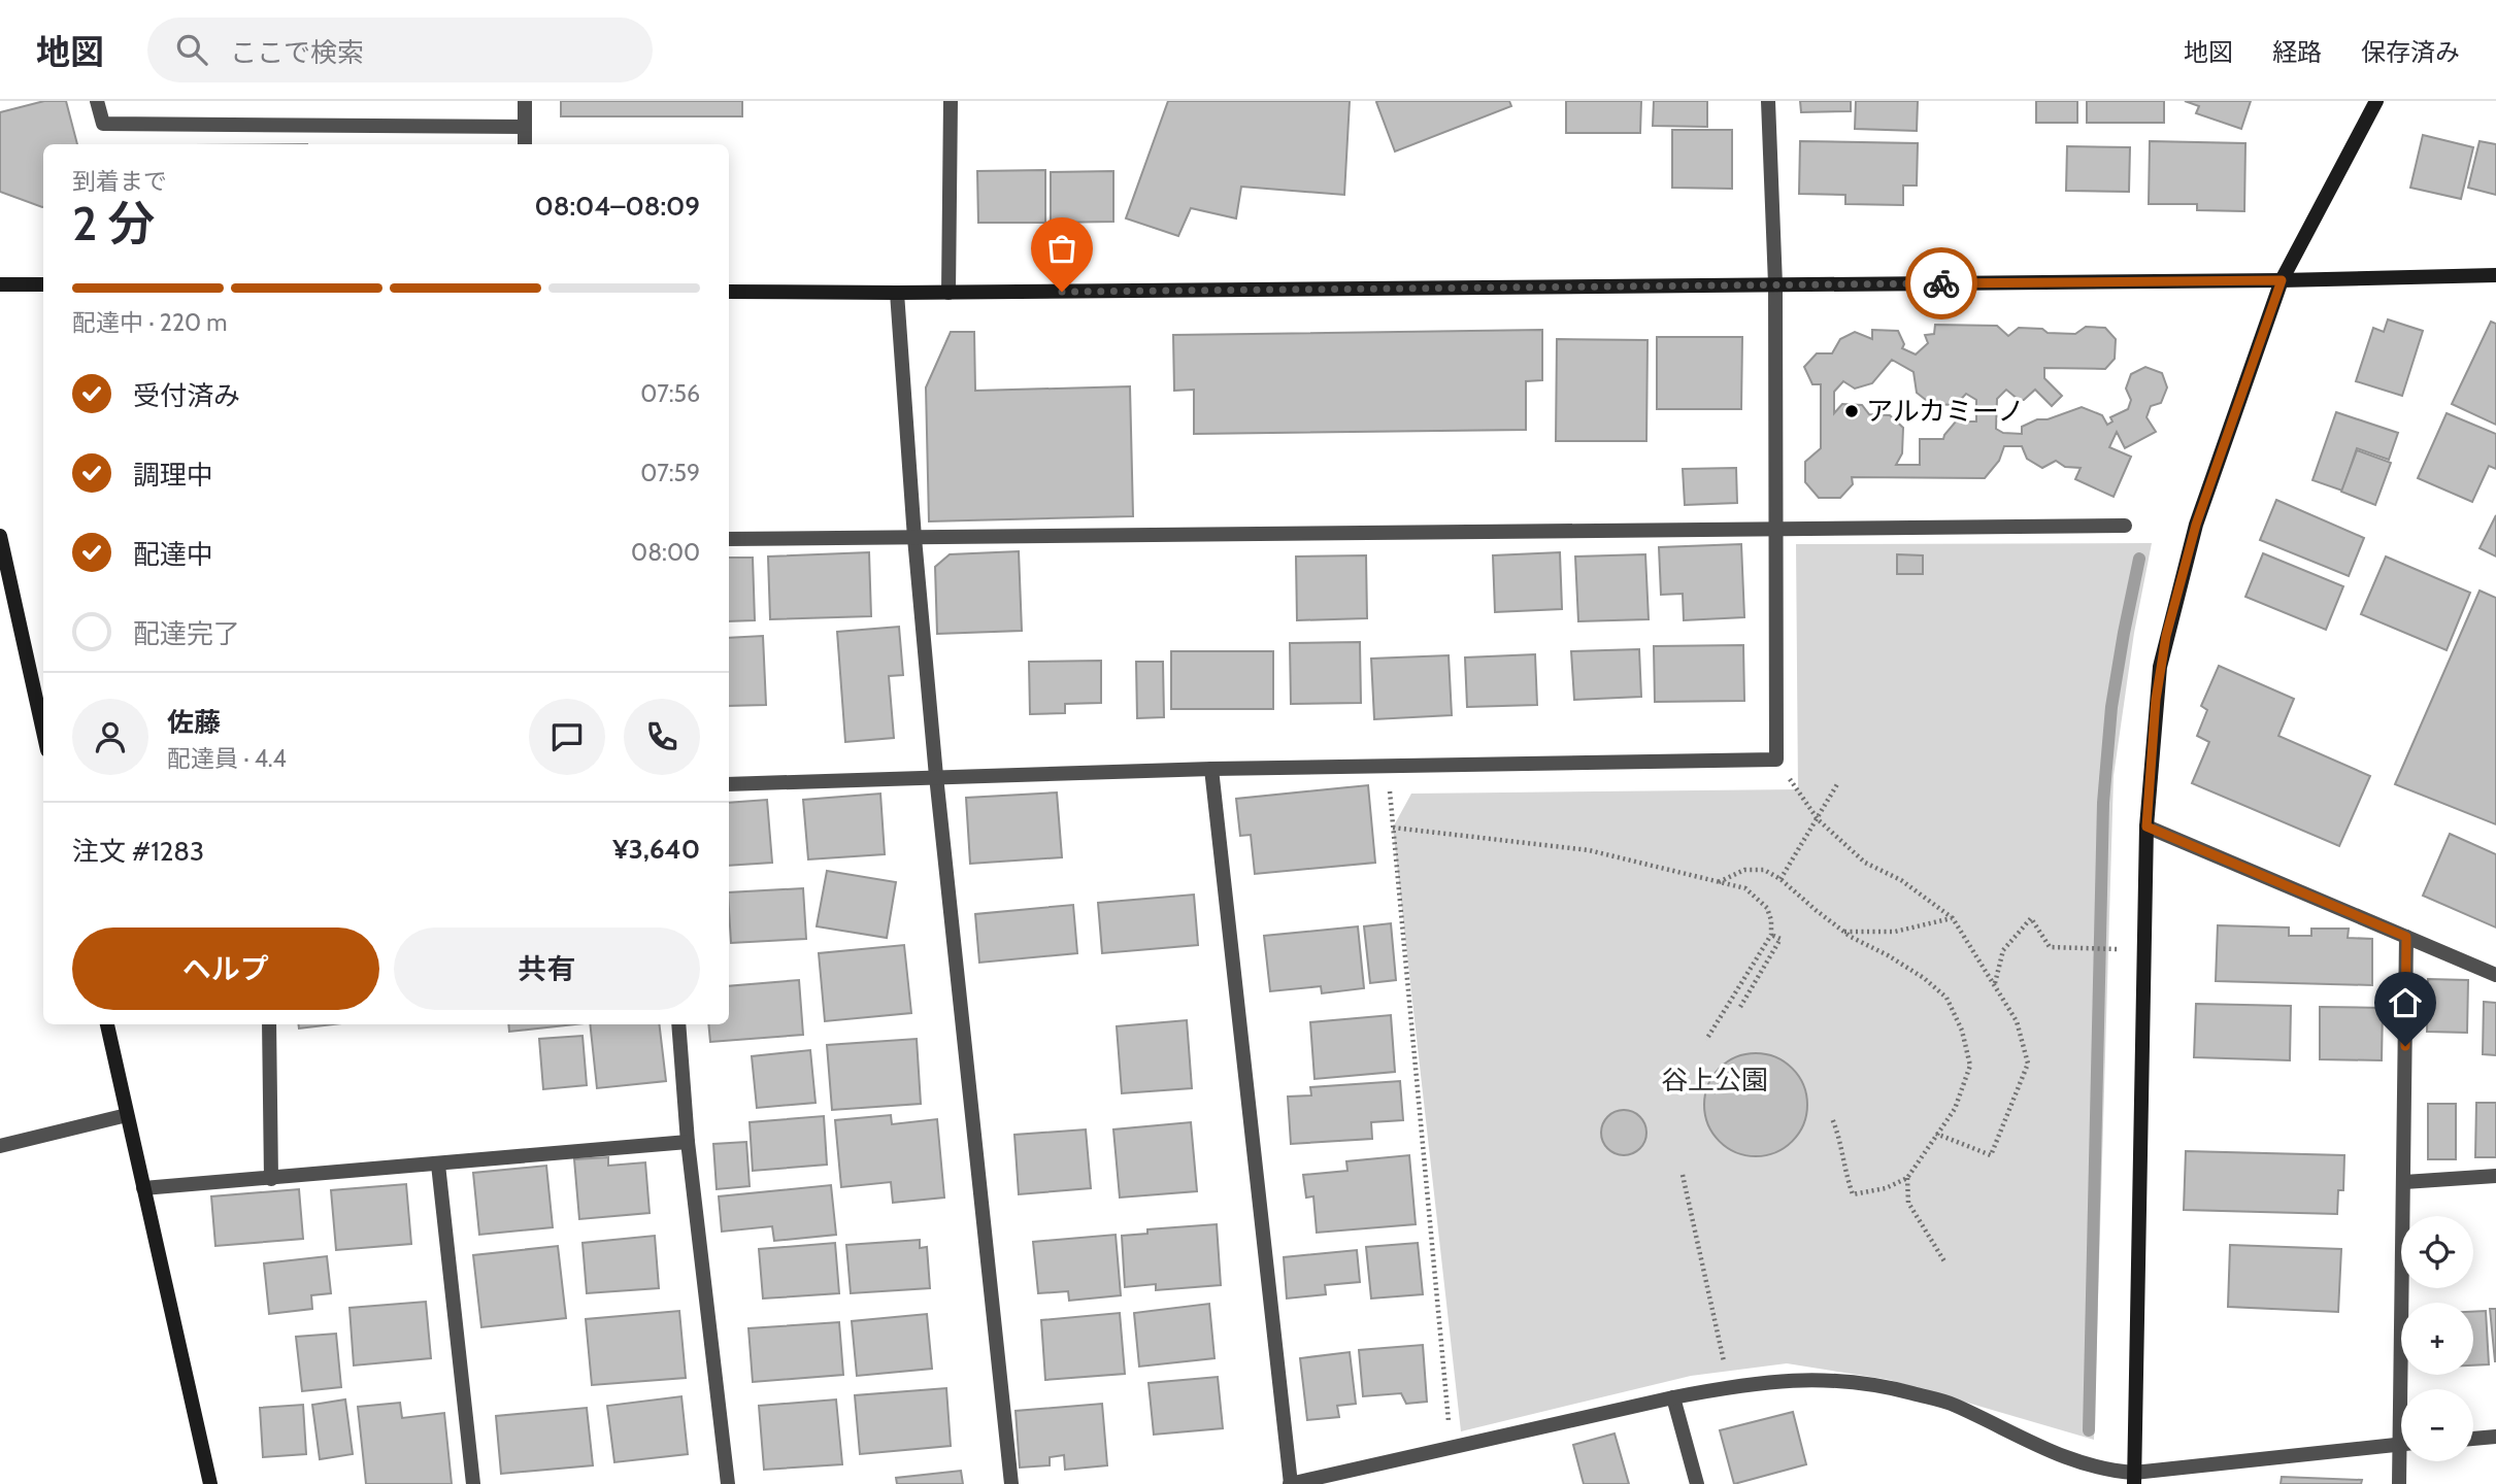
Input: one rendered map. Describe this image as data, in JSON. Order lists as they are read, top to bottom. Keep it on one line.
{"parks":["谷上公園"],"places":["アルカミーノ"],"page":{"header":"地図","search":"ここで検索","nav":["地図","経路","保存済み"],"heading":["2 分","到着まで","08:04–08:09"],"panel":["佐藤","配達員 · 4.4","注文 #1283","¥3,640"],"bar":"配達中 · 220 m","list":[["受付済み","07:56"],["調理中","07:59"],["配達中","08:00"],"配達完了"],"buttons":["ヘルプ","共有"],"map_buttons":["+","−"]}}
